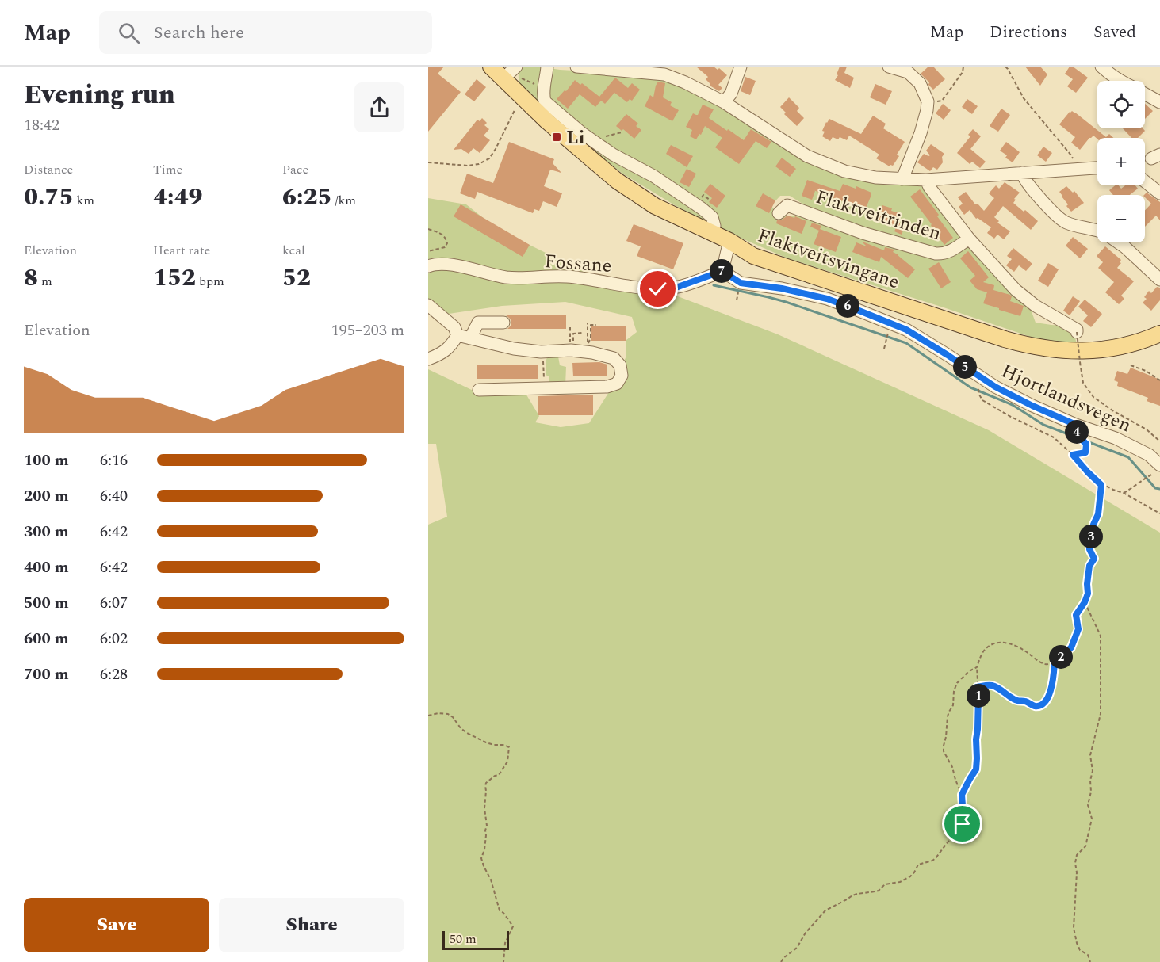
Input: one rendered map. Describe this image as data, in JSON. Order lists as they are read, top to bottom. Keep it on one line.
{"streets":{"main road":["Flaktveitsvingane"],"street":["Flaktveitrinden","Fossane","Hjortlandsvegen"]},"crossings":[["Fossane","Hjortlandsvegen"]],"places":{"transit":["Li"]},"scale_bar":"50 m","page":{"header":"Map","search":"Search here","nav":["Map","Directions","Saved"],"heading":["Evening run","18:42"],"map_buttons":["+","−"],"stats":[["Distance","0.75 km"],["Time","4:49"],["Pace","6:25 /km"],["Elevation","8 m"],["Heart rate","152 bpm"],["kcal","52"]],"pins":["7","6","5","4","3","2","1"],"chart":["Elevation","195–203 m"],"list":[{"name":"100 m","note":"6:16"},{"name":"200 m","note":"6:40"},{"name":"300 m","note":"6:42"},{"name":"400 m","note":"6:42"},{"name":"500 m","note":"6:07"},{"name":"600 m","note":"6:02"},{"name":"700 m","note":"6:28"}],"buttons":["Save","Share"],"scale":"50 m"}}
